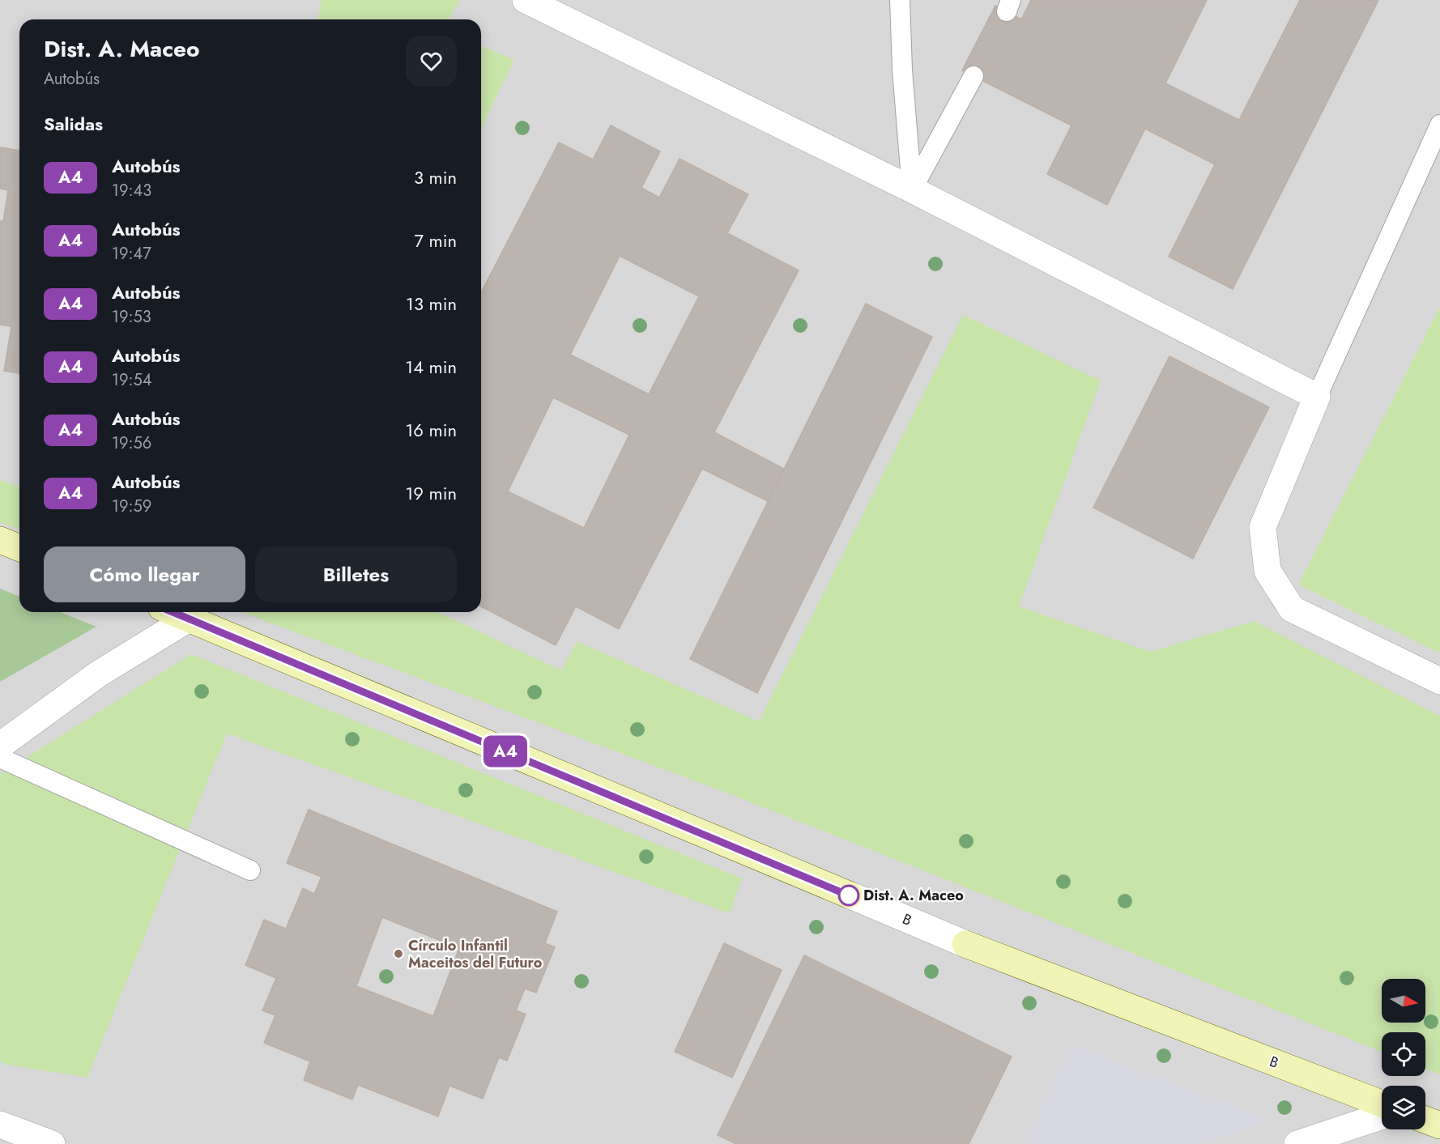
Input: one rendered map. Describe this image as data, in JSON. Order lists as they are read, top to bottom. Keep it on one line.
{"streets":{"street":["B"]},"places":["Dist. A. Maceo","Círculo Infantil Maceitos del Futuro"],"lines":["bus line A4"],"north":"right","page":{"on_map":"A4","heading":[["Dist. A. Maceo","Autobús"],"Salidas"],"list":[{"mark":"A4","name":"Autobús","note":"19:43","value":"3 min"},{"mark":"A4","name":"Autobús","note":"19:47","value":"7 min"},{"mark":"A4","name":"Autobús","note":"19:53","value":"13 min"},{"mark":"A4","name":"Autobús","note":"19:54","value":"14 min"},{"mark":"A4","name":"Autobús","note":"19:56","value":"16 min"},{"mark":"A4","name":"Autobús","note":"19:59","value":"19 min"}],"buttons":["Cómo llegar","Billetes"]}}
